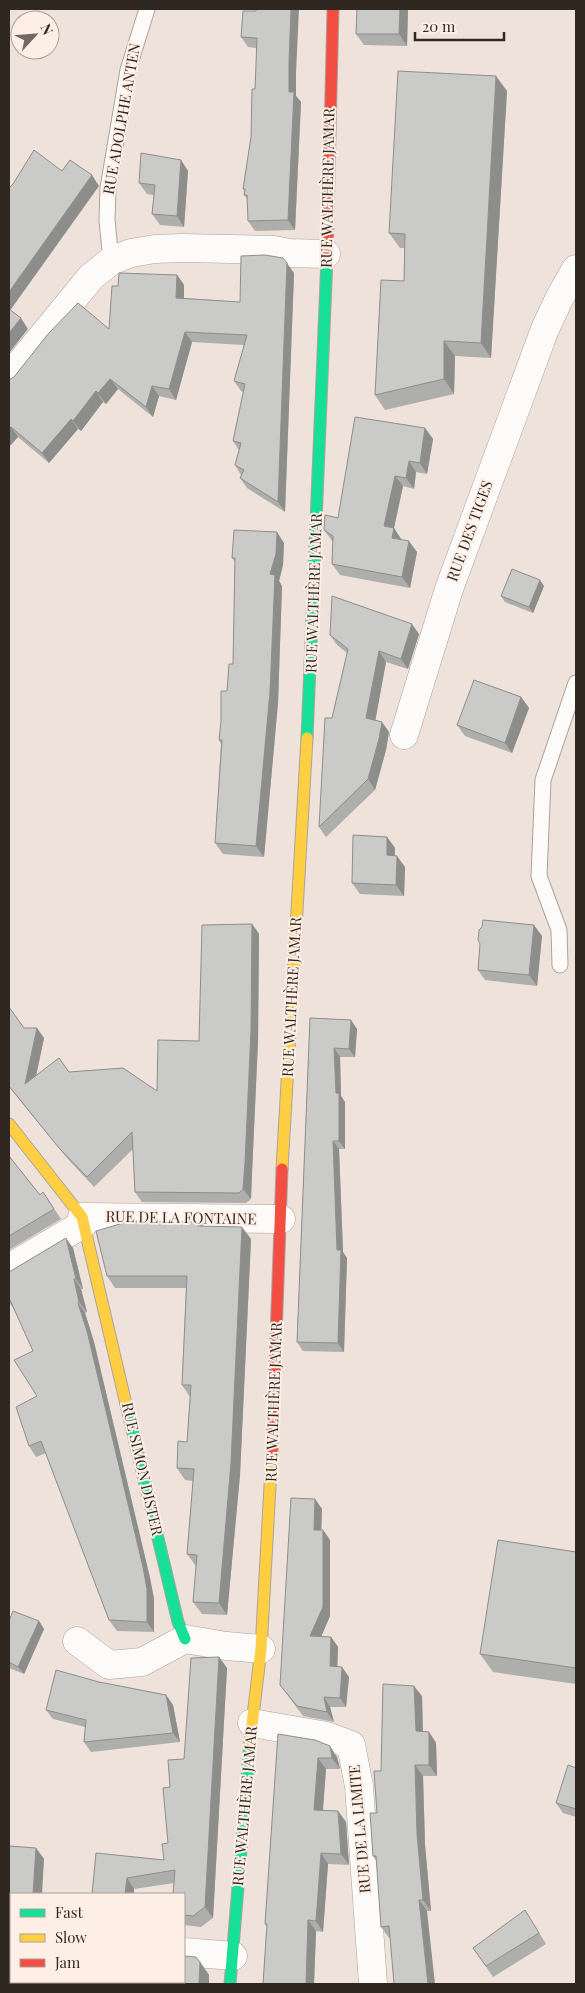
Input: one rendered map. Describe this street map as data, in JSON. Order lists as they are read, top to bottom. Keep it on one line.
{"streets":{"main road":["RUE WALTHÈRE JAMAR","RUE SIMON DISTER"],"street":["RUE DES TIGES","RUE DE LA FONTAINE","RUE DE LA LIMITE"],"lane":["RUE ADOLPHE ANTEN"]},"crossings":[["RUE WALTHÈRE JAMAR","RUE DE LA FONTAINE"],["RUE WALTHÈRE JAMAR","RUE DE LA LIMITE"],["RUE DE LA FONTAINE","RUE SIMON DISTER"]],"legend":["Fast","Slow","Jam"],"scale_bar":"20 m","north":"top right"}
